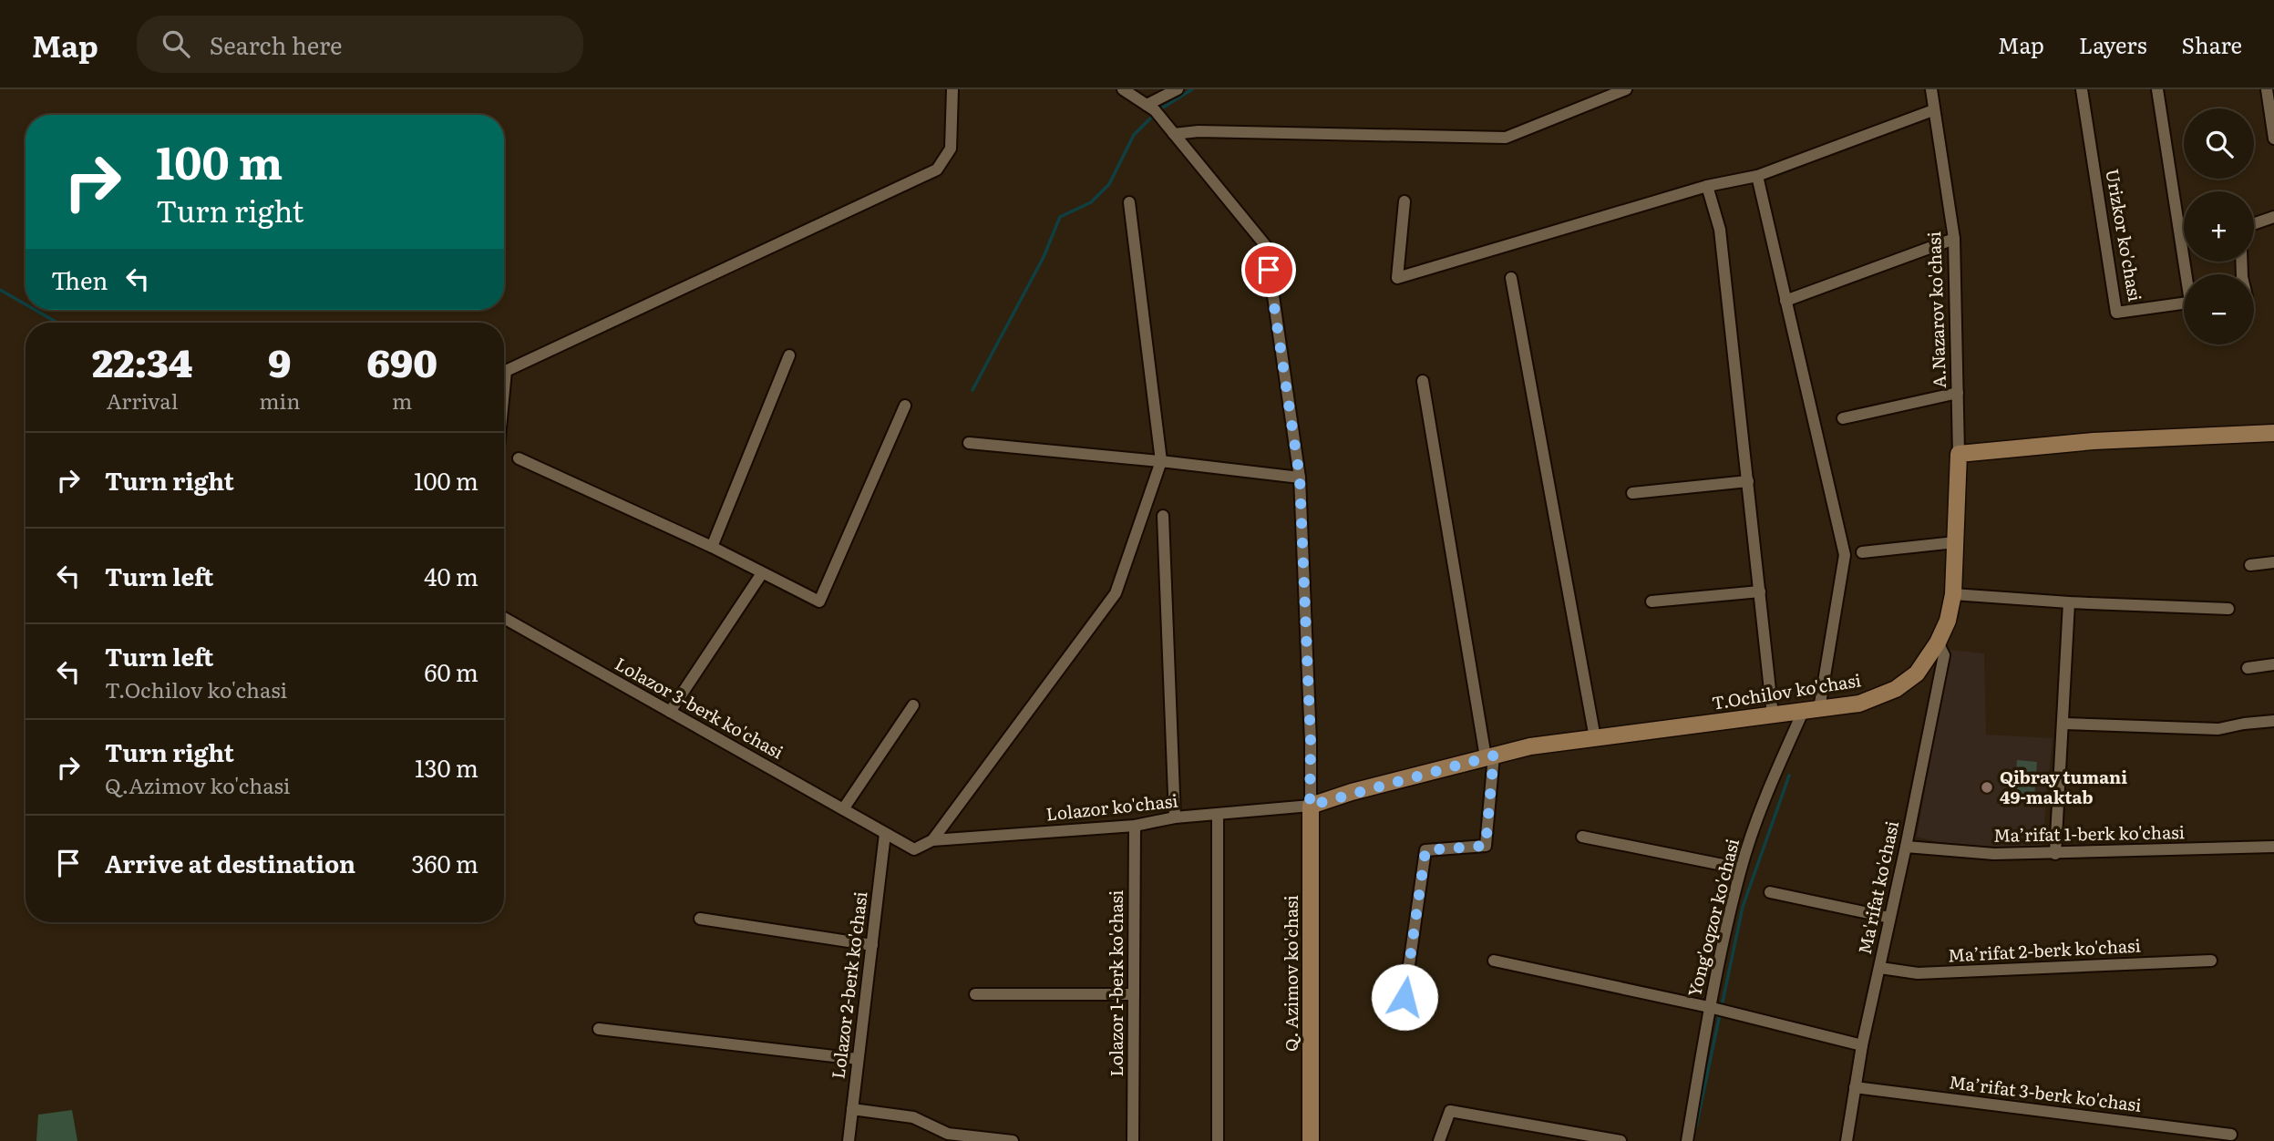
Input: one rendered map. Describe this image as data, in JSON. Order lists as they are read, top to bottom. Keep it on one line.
{"streets":{"main road":["T.Ochilov ko'chasi","Q. Azimov ko'chasi"],"street":["Urizkor ko'chasi","A.Nazarov ko'chasi","Lolazor 3-berk ko'chasi","Lolazor ko'chasi","Ma’rifat 1-berk ko'chasi","Ma'rifat ko'chasi","Yong'oqzor ko'chasi","Ma’rifat 2-berk ko'chasi","Lolazor 1-berk ko'chasi","Lolazor 2-berk ko'chasi","Ma’rifat 3-berk ko'chasi"]},"crossings":[["A.Nazarov ko'chasi","T.Ochilov ko'chasi"],["T.Ochilov ko'chasi","Lolazor ko'chasi"],["T.Ochilov ko'chasi","Ma'rifat ko'chasi"],["T.Ochilov ko'chasi","Yong'oqzor ko'chasi"],["T.Ochilov ko'chasi","Q. Azimov ko'chasi"],["Lolazor 3-berk ko'chasi","Lolazor ko'chasi"],["Lolazor 3-berk ko'chasi","Lolazor 2-berk ko'chasi"],["Lolazor ko'chasi","Q. Azimov ko'chasi"],["Lolazor ko'chasi","Lolazor 1-berk ko'chasi"],["Lolazor ko'chasi","Lolazor 2-berk ko'chasi"],["Ma’rifat 1-berk ko'chasi","Ma'rifat ko'chasi"],["Ma'rifat ko'chasi","Ma’rifat 2-berk ko'chasi"],["Ma'rifat ko'chasi","Ma’rifat 3-berk ko'chasi"]],"places":["Qibray tumani 49-maktab"],"page":{"header":"Map","search":"Search here","nav":["Map","Layers","Share"],"map_buttons":["+","−"],"turn":["100 m","Turn right"],"then":"Then","eta":["22:34","Arrival","9","min","690","m"],"list":[{"name":"Turn right","value":"100 m"},{"name":"Turn left","value":"40 m"},{"name":"Turn left","note":"T.Ochilov ko'chasi","value":"60 m"},{"name":"Turn right","note":"Q.Azimov ko'chasi","value":"130 m"},{"name":"Arrive at destination","value":"360 m"}]}}
